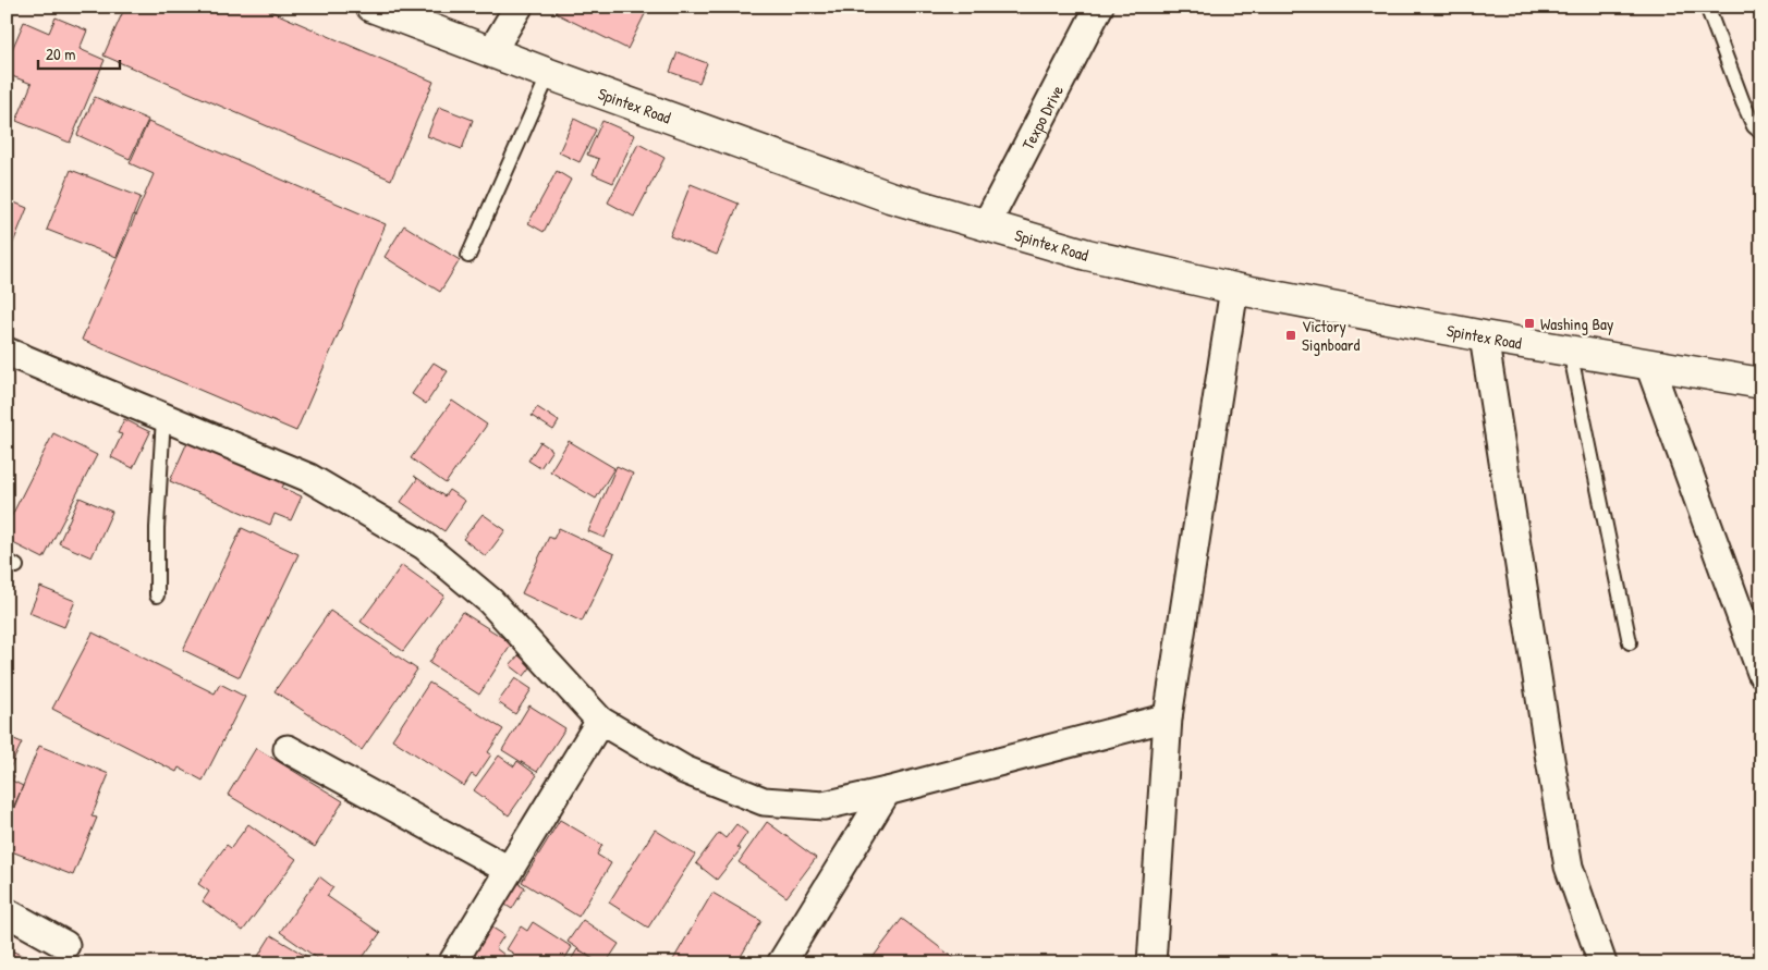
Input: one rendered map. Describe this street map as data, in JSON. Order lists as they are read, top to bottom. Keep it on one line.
{"streets":{"main road":["Spintex Road"],"street":["Texpo Drive"]},"crossings":[["Spintex Road","Texpo Drive"]],"places":{"transit":["Washing Bay","Victory Signboard"]},"scale_bar":"20 m"}
